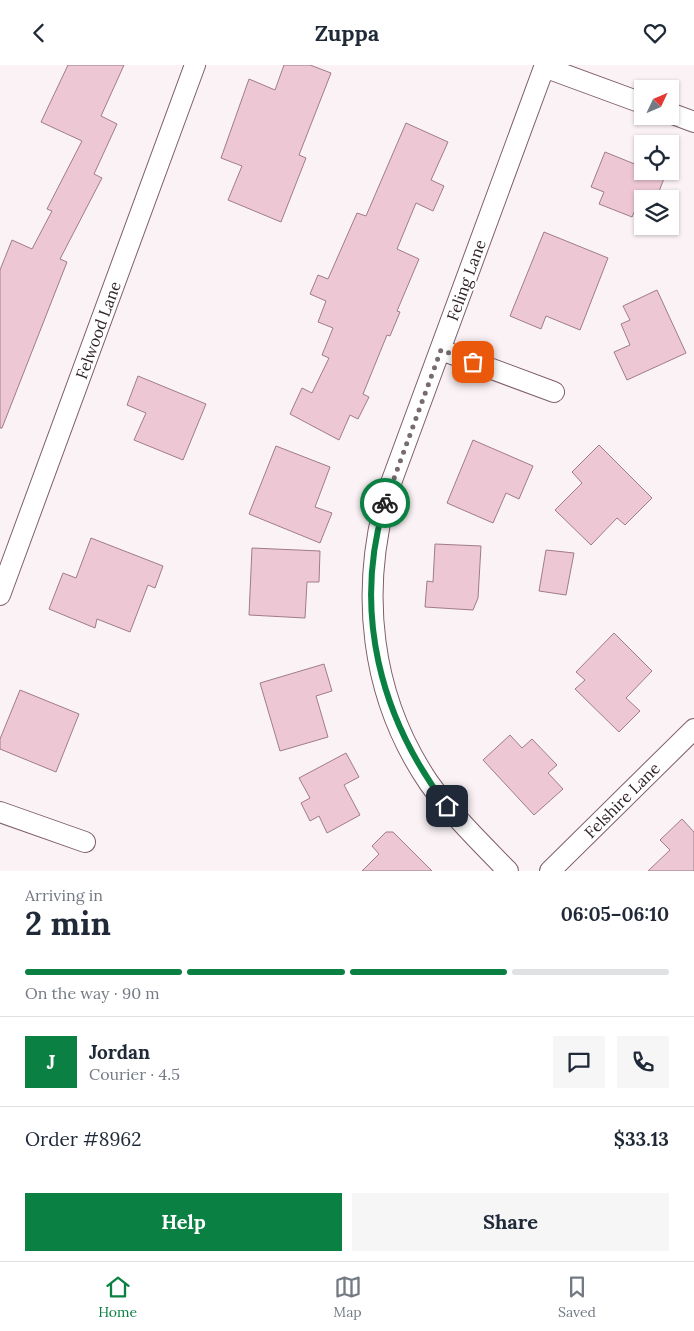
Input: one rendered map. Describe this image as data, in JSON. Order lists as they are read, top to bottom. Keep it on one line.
{"streets":{"street":["Feling Lane","Felwood Lane","Felshire Lane"]},"north":"top right","page":{"header":"Zuppa","heading":["2 min","Arriving in","06:05–06:10"],"panel":["Jordan","Courier · 4.5","Order #8962","$33.13"],"bar":"On the way · 90 m","round":"J","buttons":["Help","Share"],"tabs":["Home","Map","Saved"]}}
